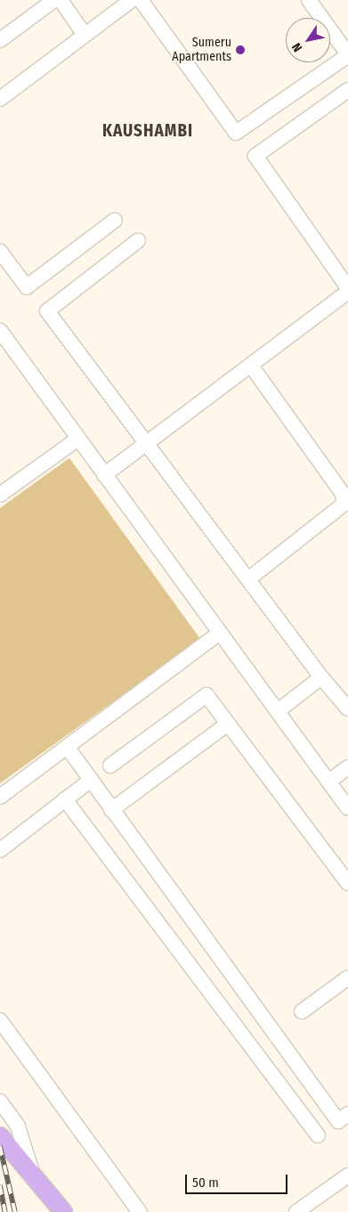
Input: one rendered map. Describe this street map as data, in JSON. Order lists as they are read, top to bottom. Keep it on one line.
{"districts":["KAUSHAMBI"],"places":["Sumeru Apartments"],"scale_bar":"50 m","north":"bottom left"}
